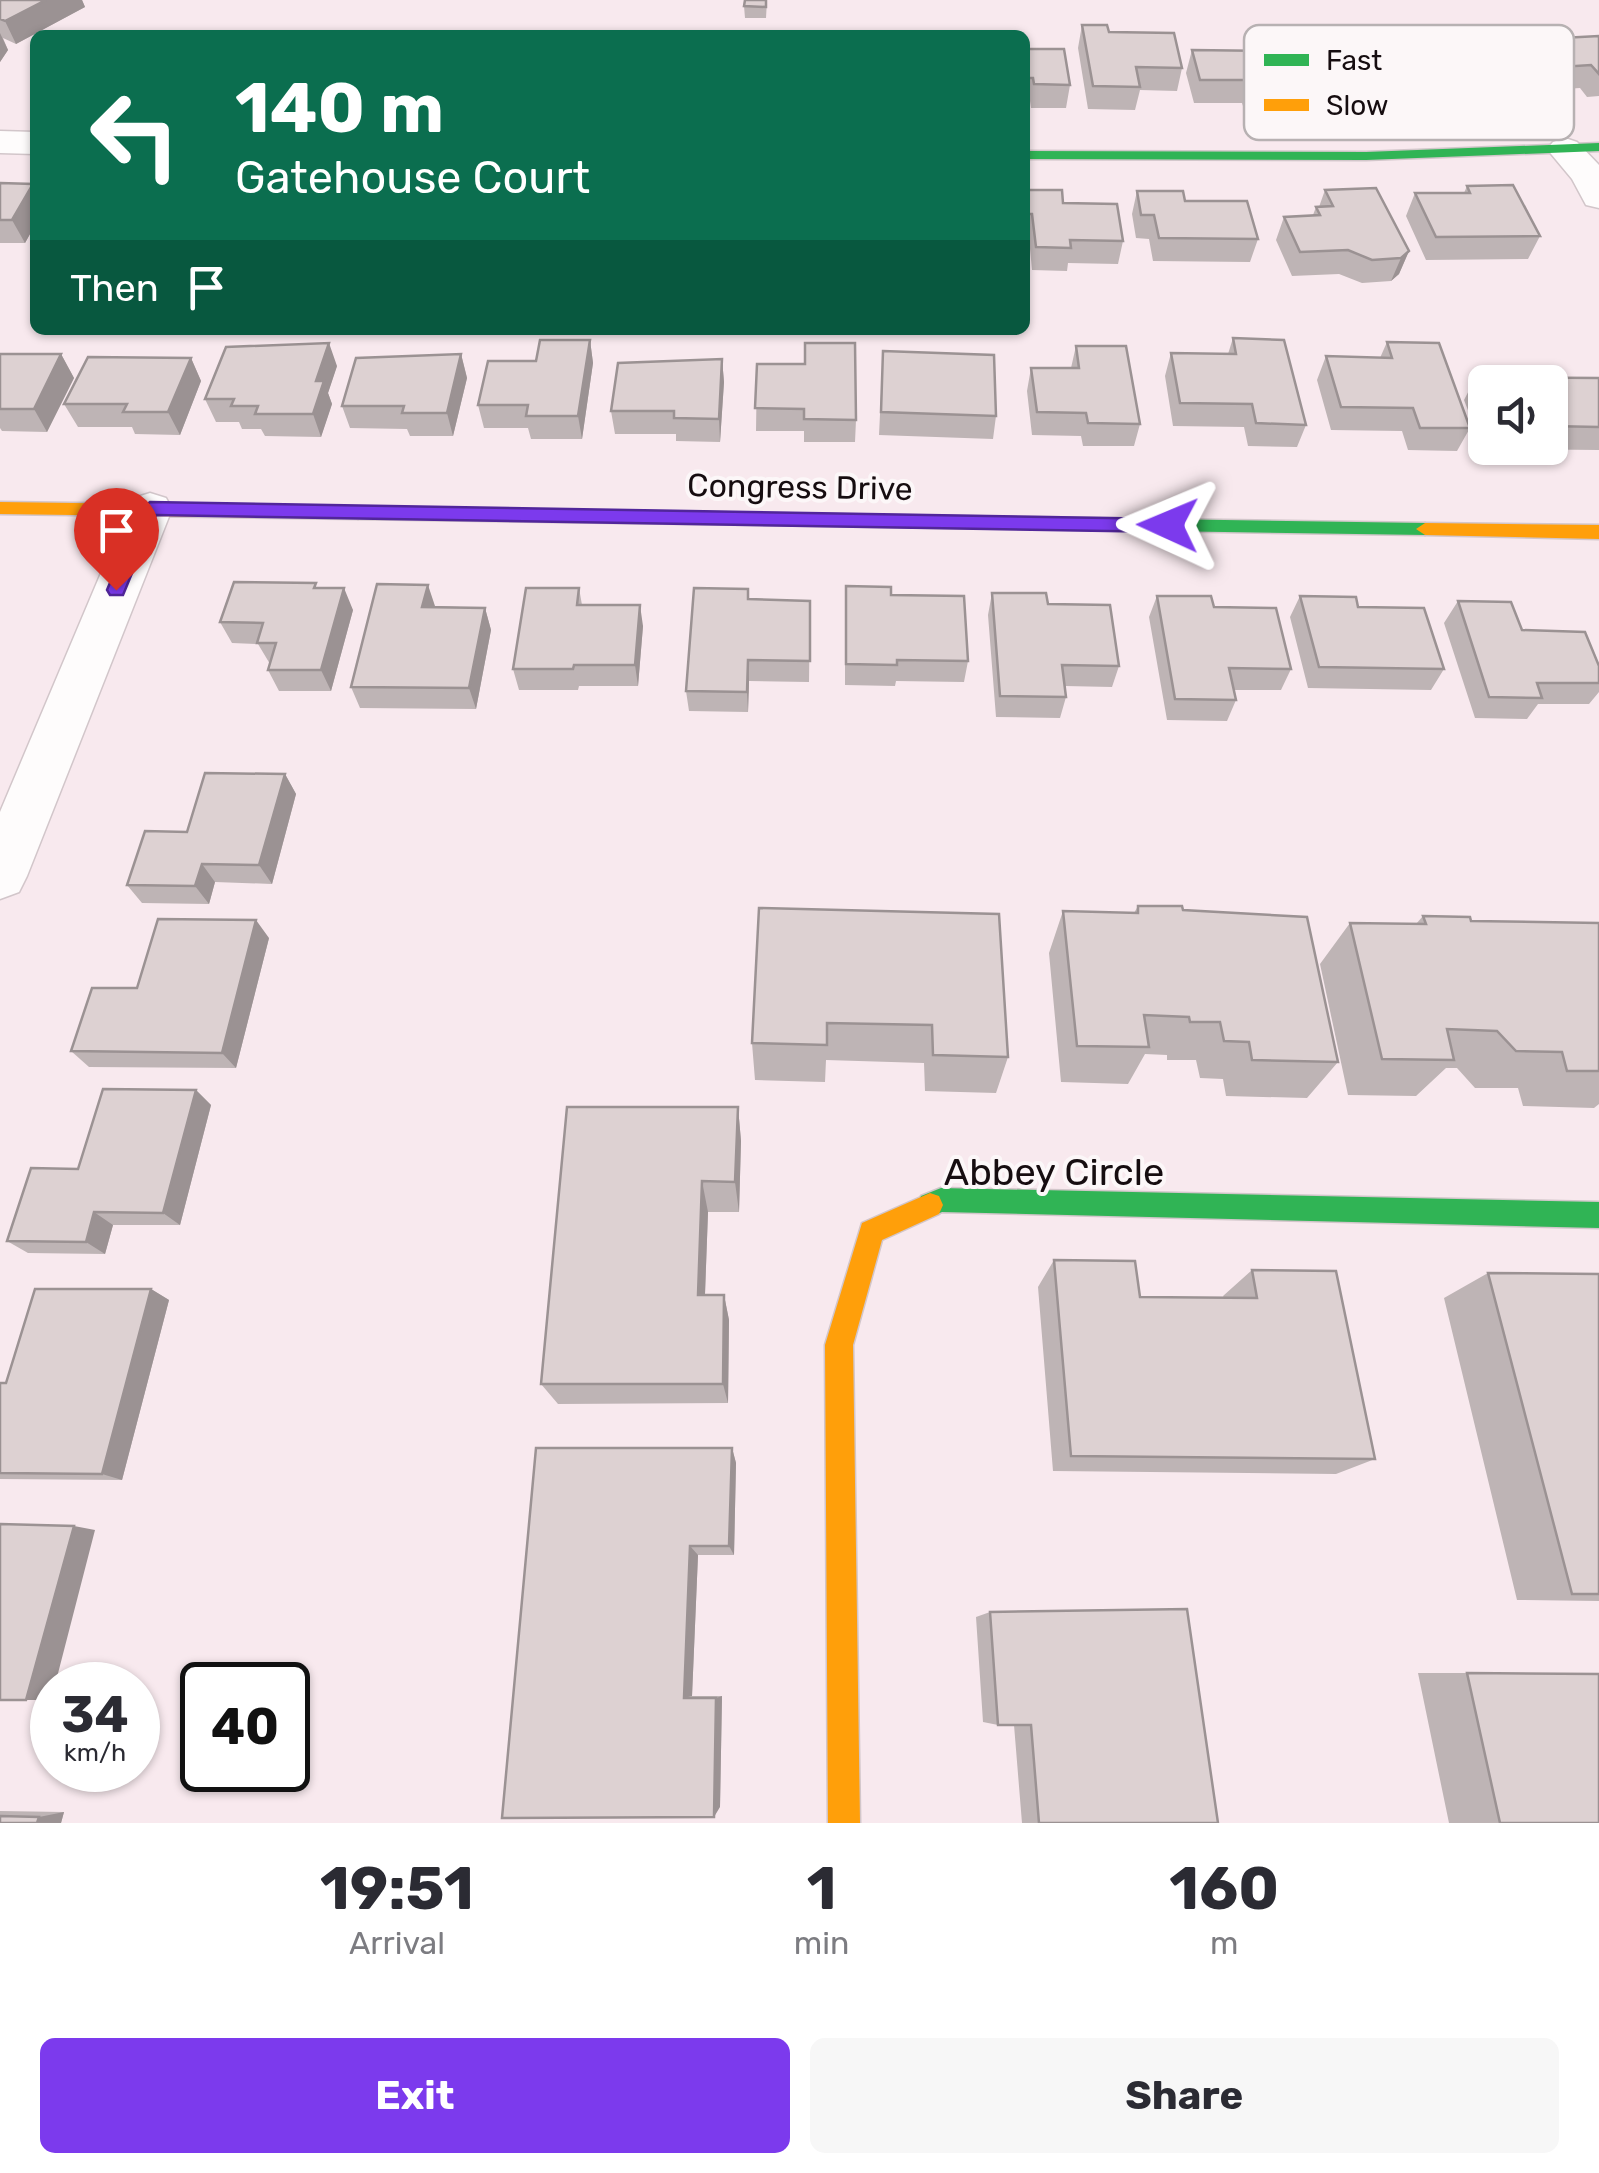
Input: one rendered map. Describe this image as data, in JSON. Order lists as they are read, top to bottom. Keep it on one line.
{"streets":{"street":["Congress Drive","Abbey Circle"]},"legend":["Fast","Slow"],"page":{"turn":["140 m","Gatehouse Court"],"then":"Then","speed":"34 km/h","limit":"40","eta":["19:51","Arrival","1","min","160","m"],"buttons":["Exit","Share"]}}
